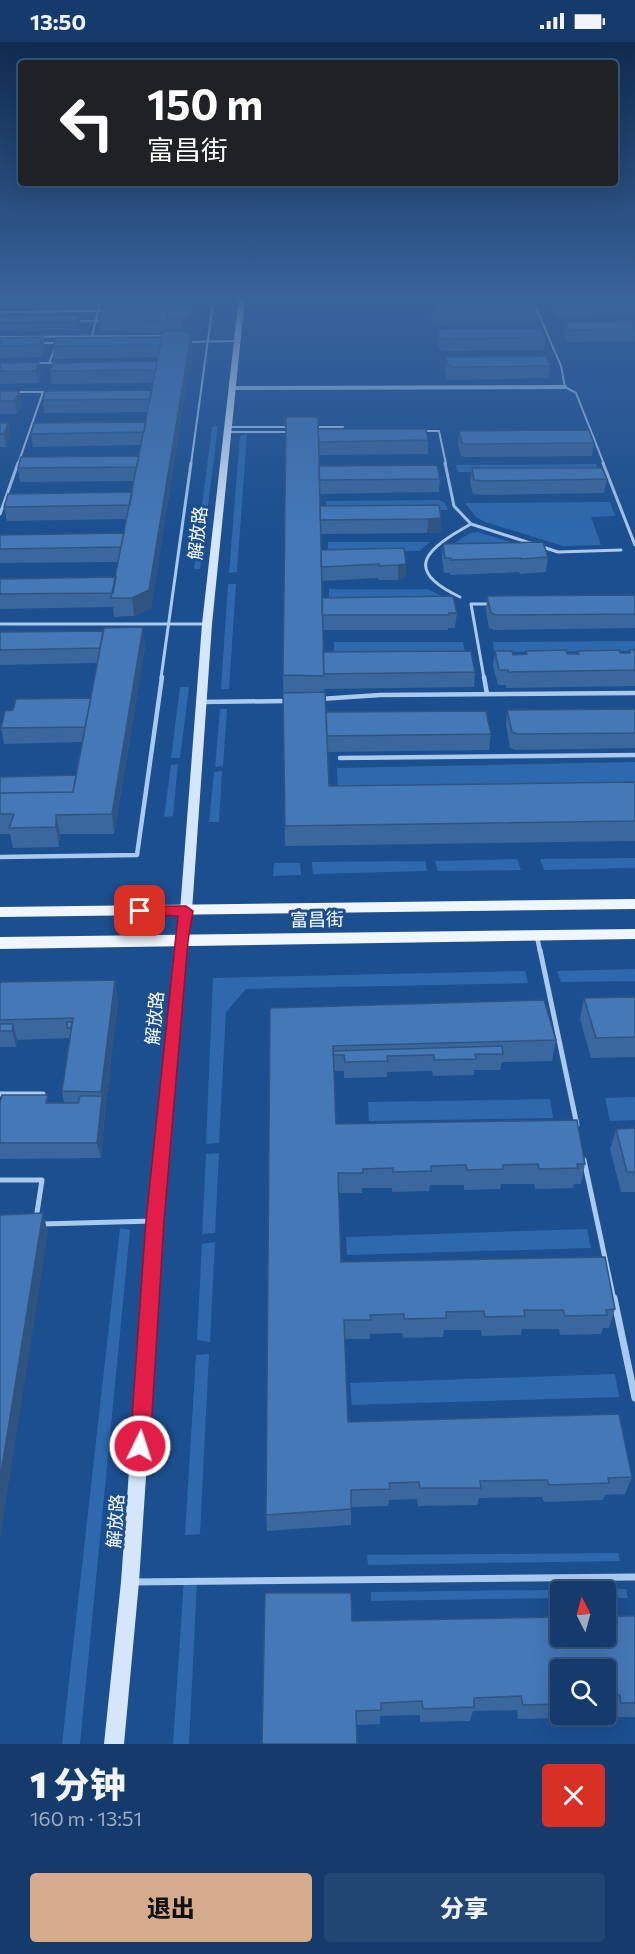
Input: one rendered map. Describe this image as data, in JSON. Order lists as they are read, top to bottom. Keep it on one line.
{"streets":{"main road":["富昌街"],"street":["解放路"]},"crossings":[["解放路","富昌街"]],"north":"top","page":{"status":"13:50","turn":["150 m","富昌街"],"heading":["1 分钟","160 m · 13:51"],"buttons":["退出","分享"]}}
